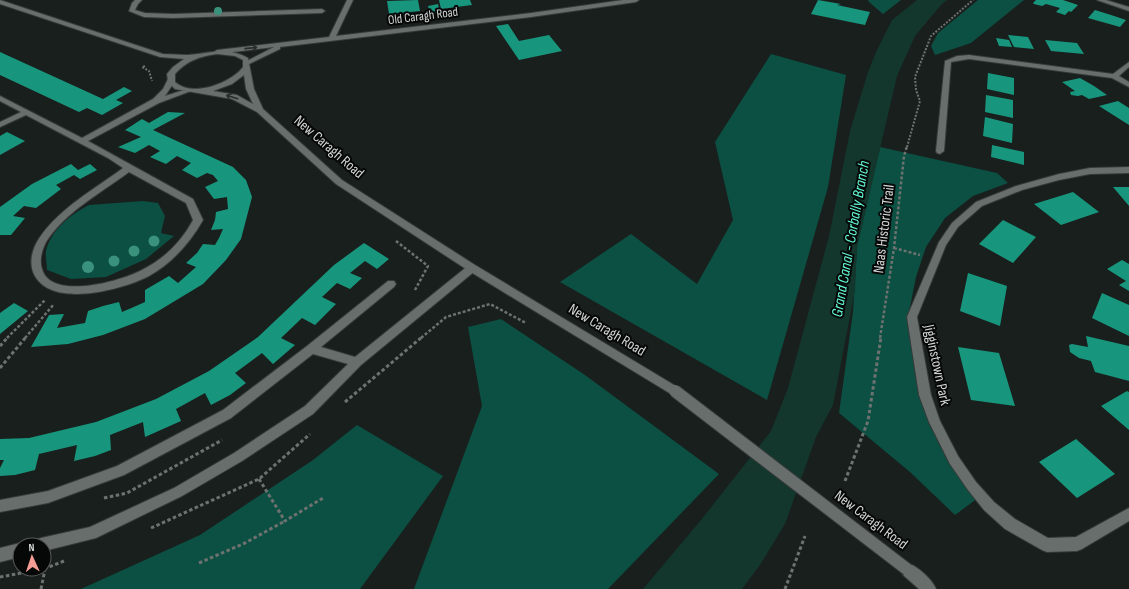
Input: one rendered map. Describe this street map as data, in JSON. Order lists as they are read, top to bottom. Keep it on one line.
{"streets":{"street":["Old Caragh Road","New Caragh Road","Jigginstown Park"],"path":["Naas Historic Trail"]},"crossings":[["Old Caragh Road","New Caragh Road"]],"water":["Grand Canal - Corbally Branch"],"north":"top"}
